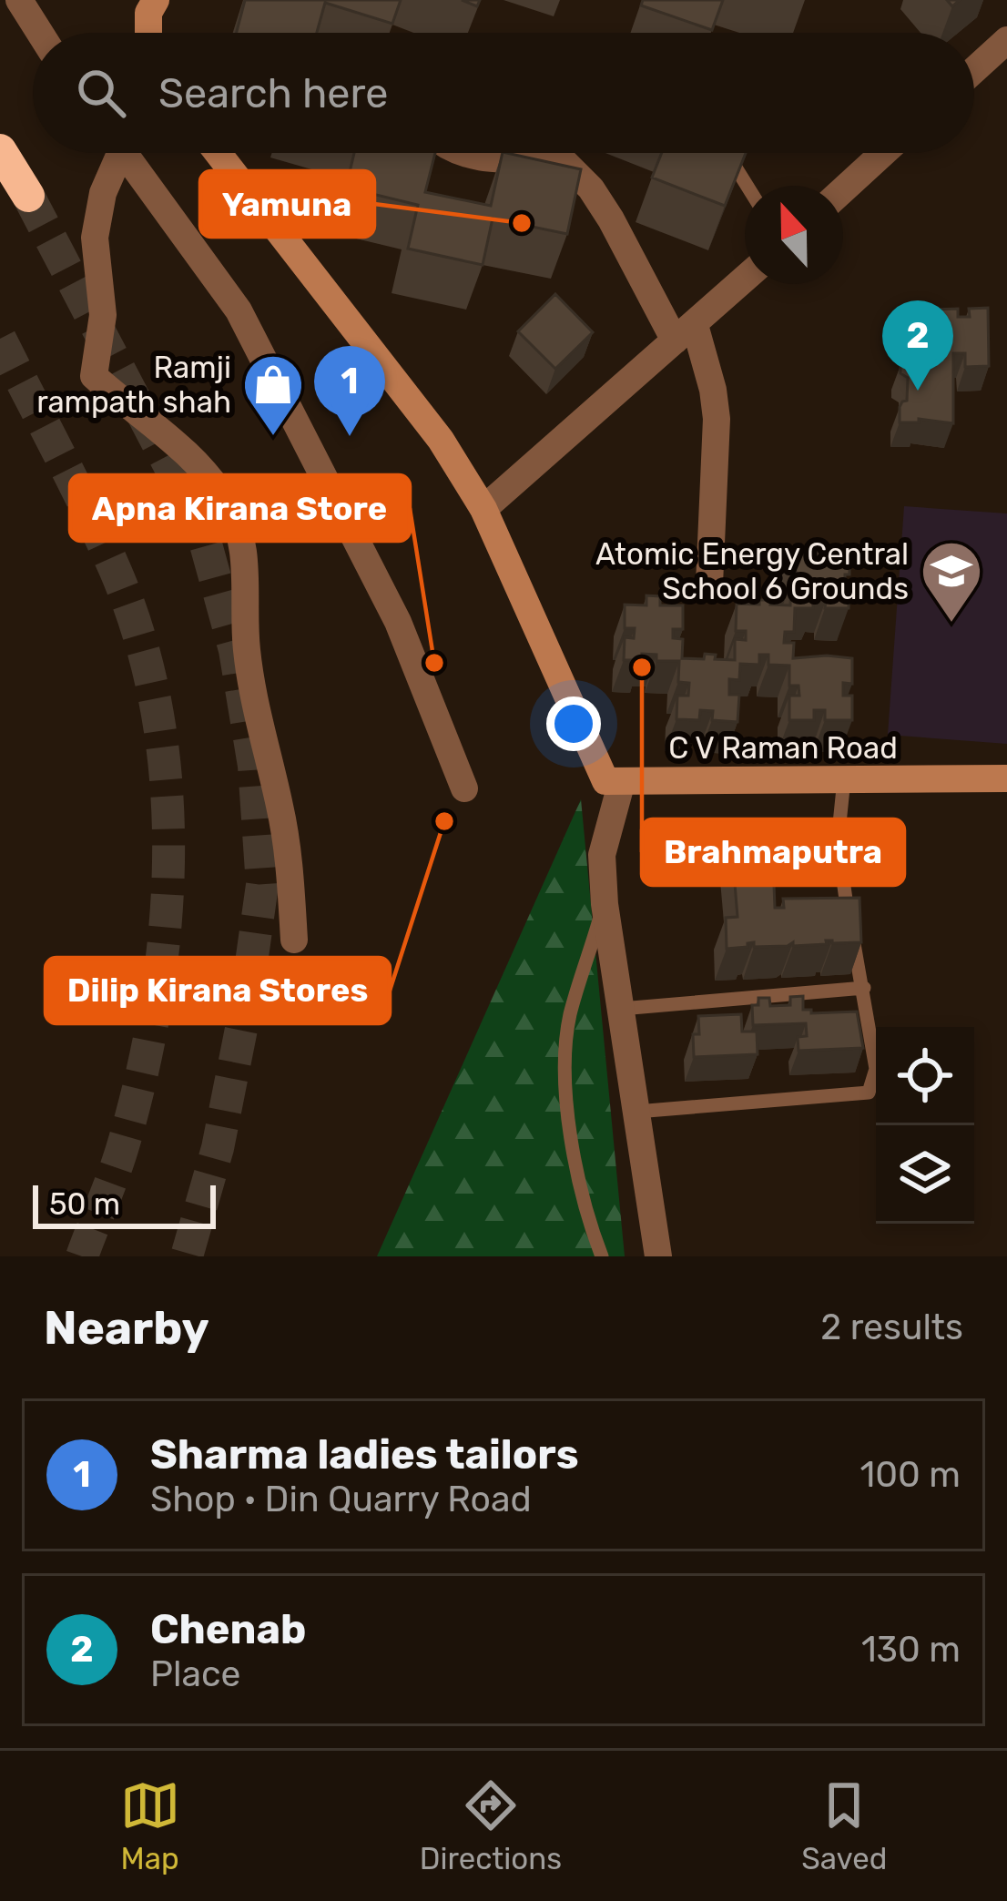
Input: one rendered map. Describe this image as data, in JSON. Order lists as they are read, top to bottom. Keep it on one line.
{"streets":{"street":["C V Raman Road"]},"places":{"other":["Yamuna","Apna Kirana Store","Brahmaputra","Dilip Kirana Stores"],"shop":["Ramji rampath shah"],"school or university":["Atomic Energy Central School 6 Grounds"]},"scale_bar":"50 m","north":"top","page":{"search":"Search here","pins":["2","1"],"scale":"50 m","heading":["Nearby","2 results"],"list":[{"mark":"1","name":"Sharma ladies tailors","note":"Shop · Din Quarry Road","value":"100 m"},{"mark":"2","name":"Chenab","note":"Place","value":"130 m"}],"nav":["Map","Directions","Saved"]}}
